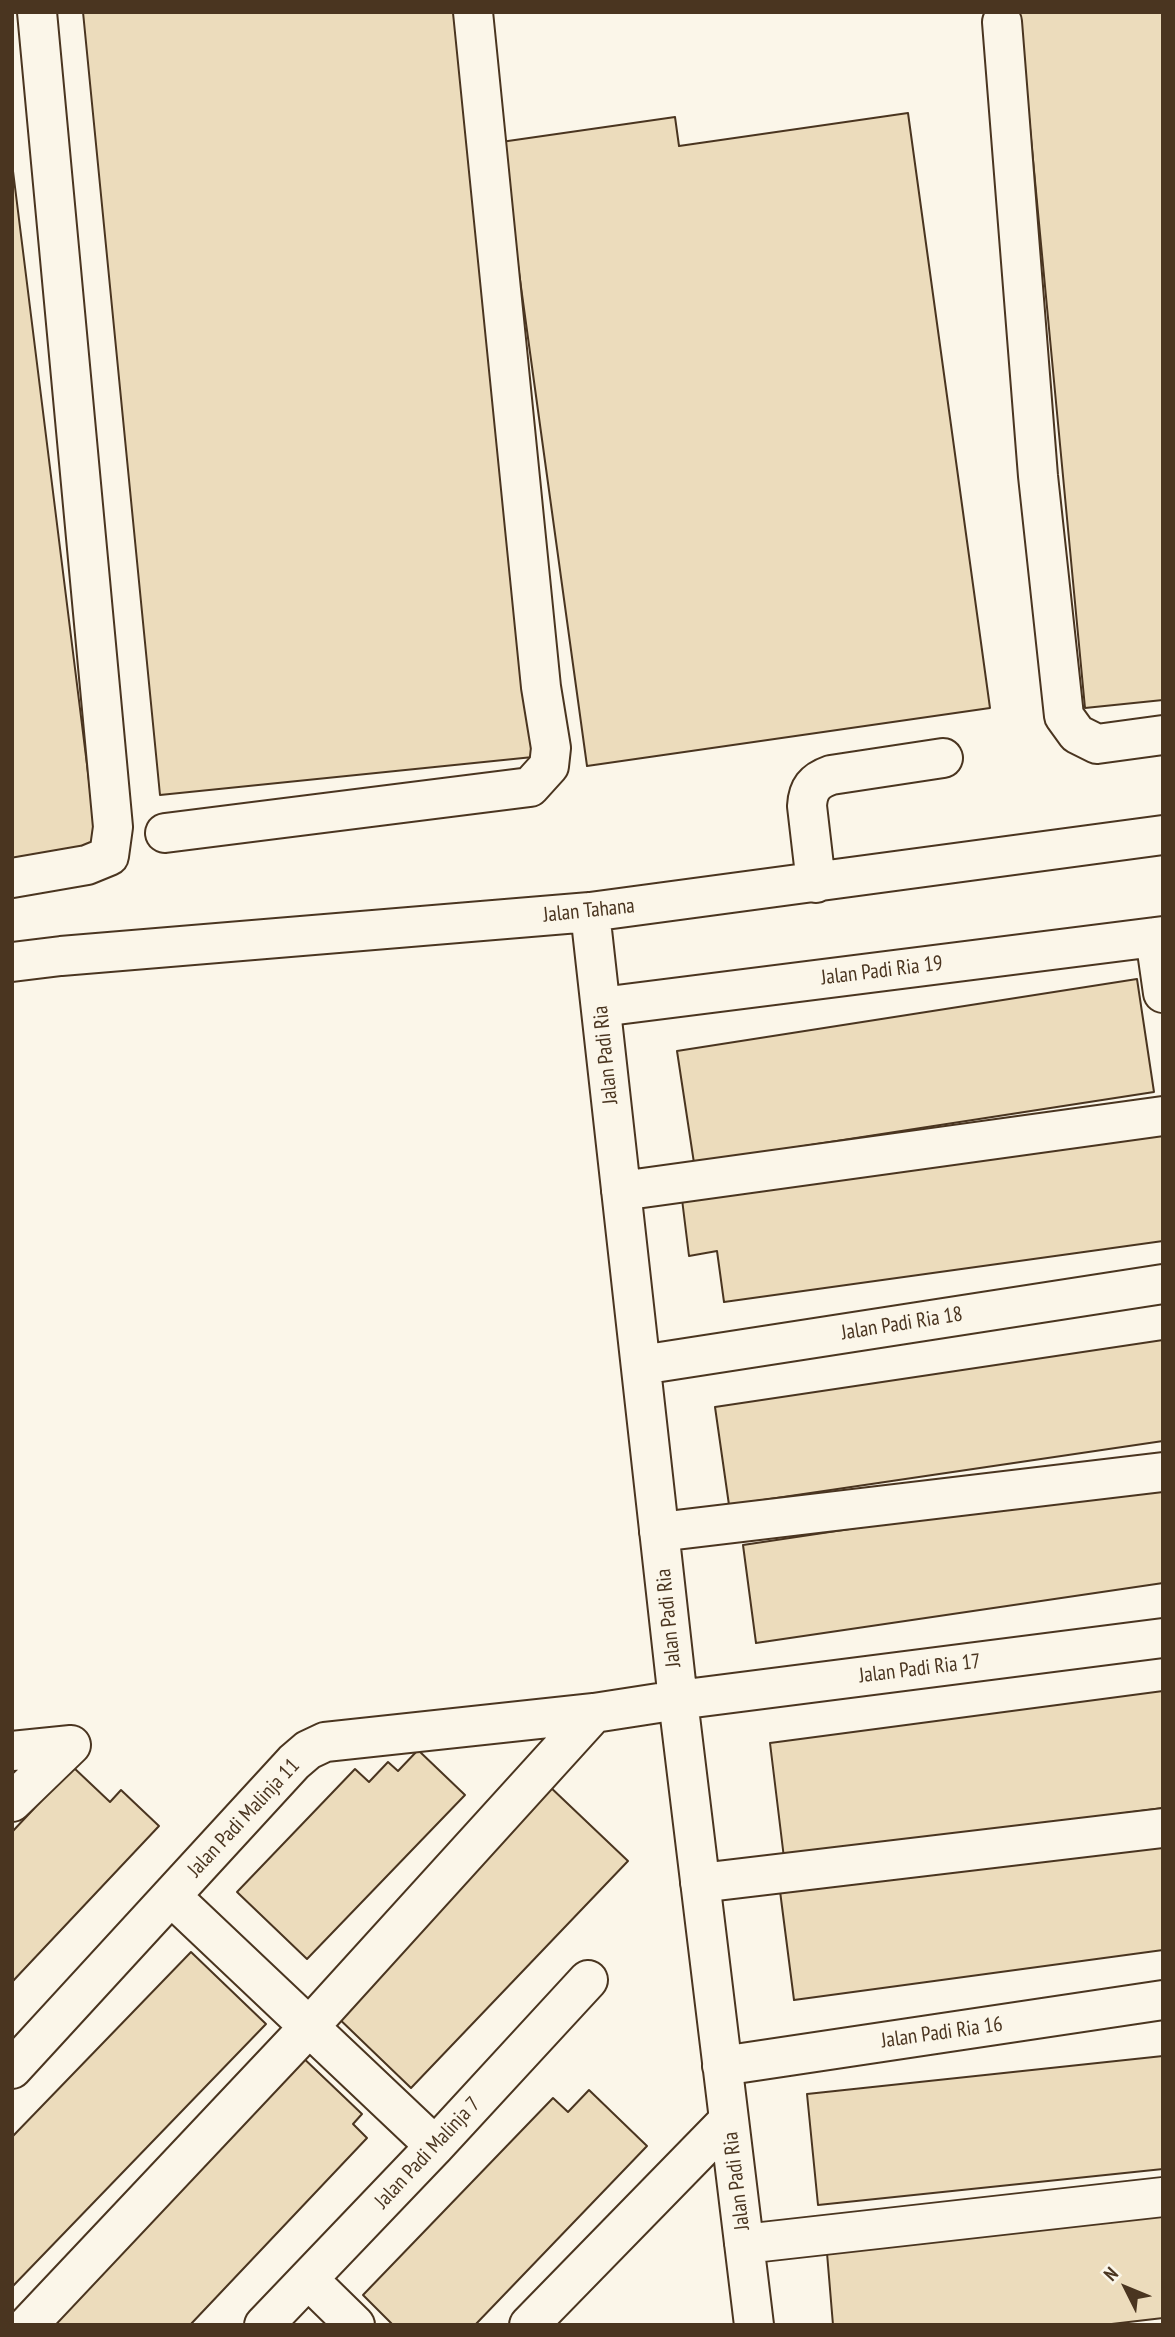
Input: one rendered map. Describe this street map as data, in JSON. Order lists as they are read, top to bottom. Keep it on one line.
{"streets":{"street":["Jalan Tahana","Jalan Padi Ria 19","Jalan Padi Ria","Jalan Padi Ria 18","Jalan Padi Ria 17","Jalan Padi Malinja 11","Jalan Padi Ria 16","Jalan Padi Malinja 7"]},"crossings":[["Jalan Tahana","Jalan Padi Ria"],["Jalan Padi Ria 19","Jalan Padi Ria"],["Jalan Padi Ria","Jalan Padi Ria 18"],["Jalan Padi Ria","Jalan Padi Ria 17"],["Jalan Padi Ria","Jalan Padi Malinja 11"],["Jalan Padi Ria","Jalan Padi Ria 16"],["Jalan Padi Ria 17","Jalan Padi Malinja 11"]],"north":"top left"}
